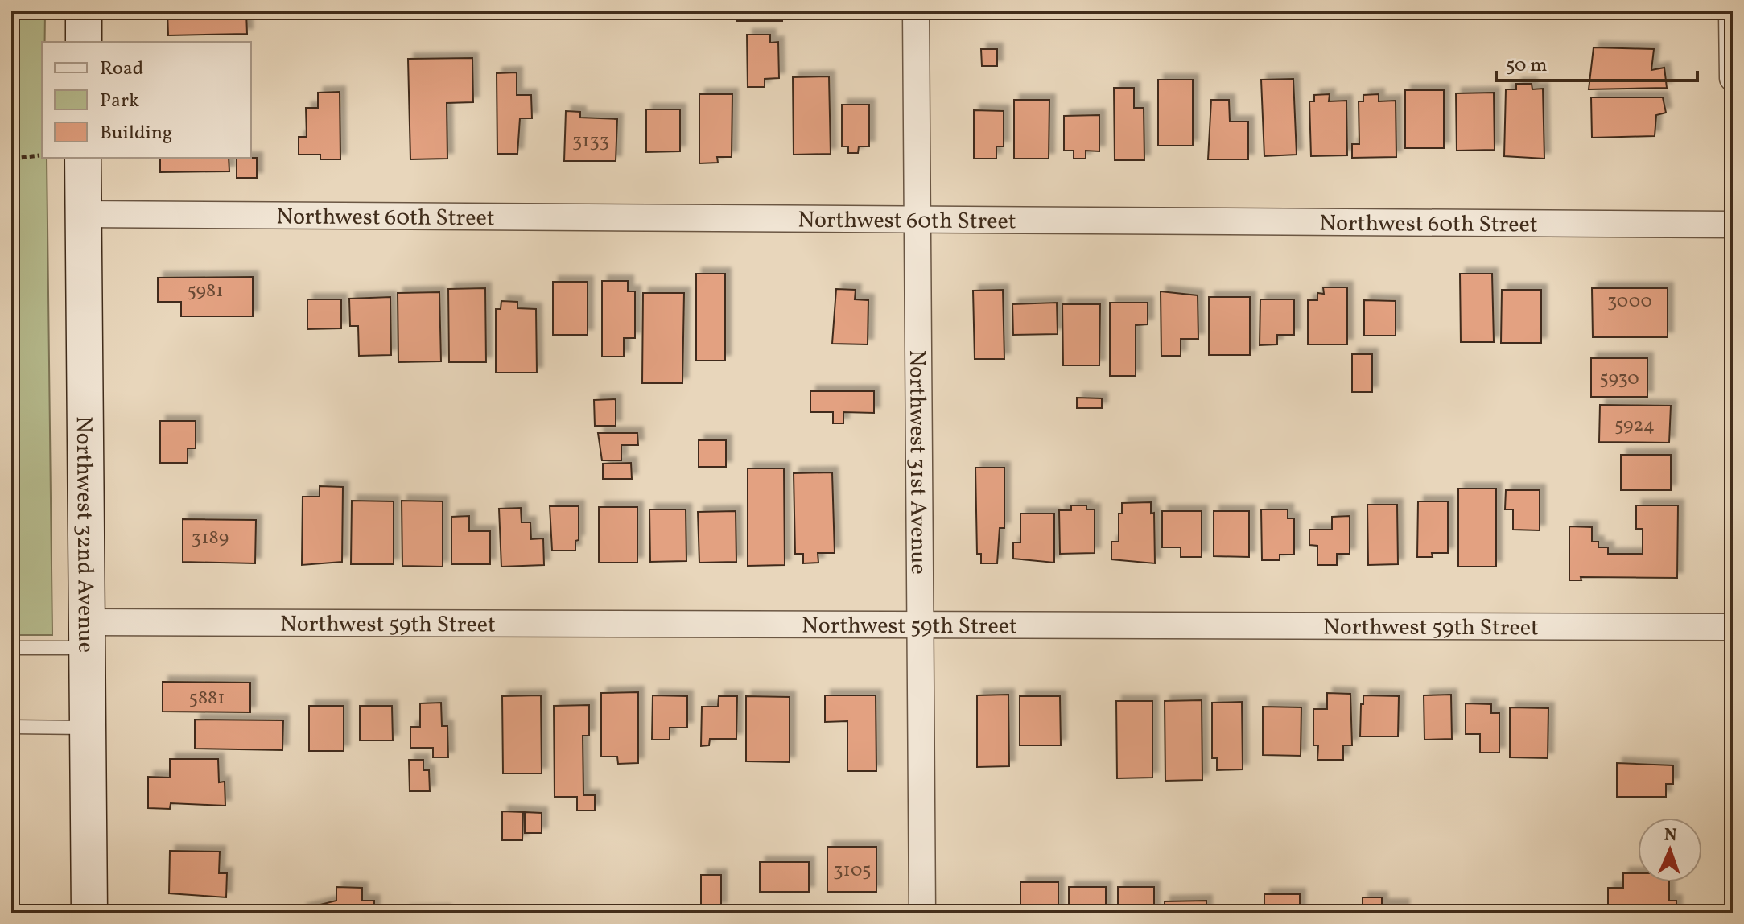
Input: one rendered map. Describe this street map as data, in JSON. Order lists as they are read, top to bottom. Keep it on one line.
{"streets":{"main road":["Northwest 32nd Avenue"],"street":["Northwest 60th Street","Northwest 31st Avenue","Northwest 59th Street"]},"crossings":[["Northwest 60th Street","Northwest 31st Avenue"],["Northwest 60th Street","Northwest 32nd Avenue"],["Northwest 31st Avenue","Northwest 59th Street"],["Northwest 32nd Avenue","Northwest 59th Street"]],"house_numbers":["3133","5981","3000","5930","5924","3189","5881","3105"],"legend":["Road","Park","Building"],"scale_bar":"50 m","north":"top"}
